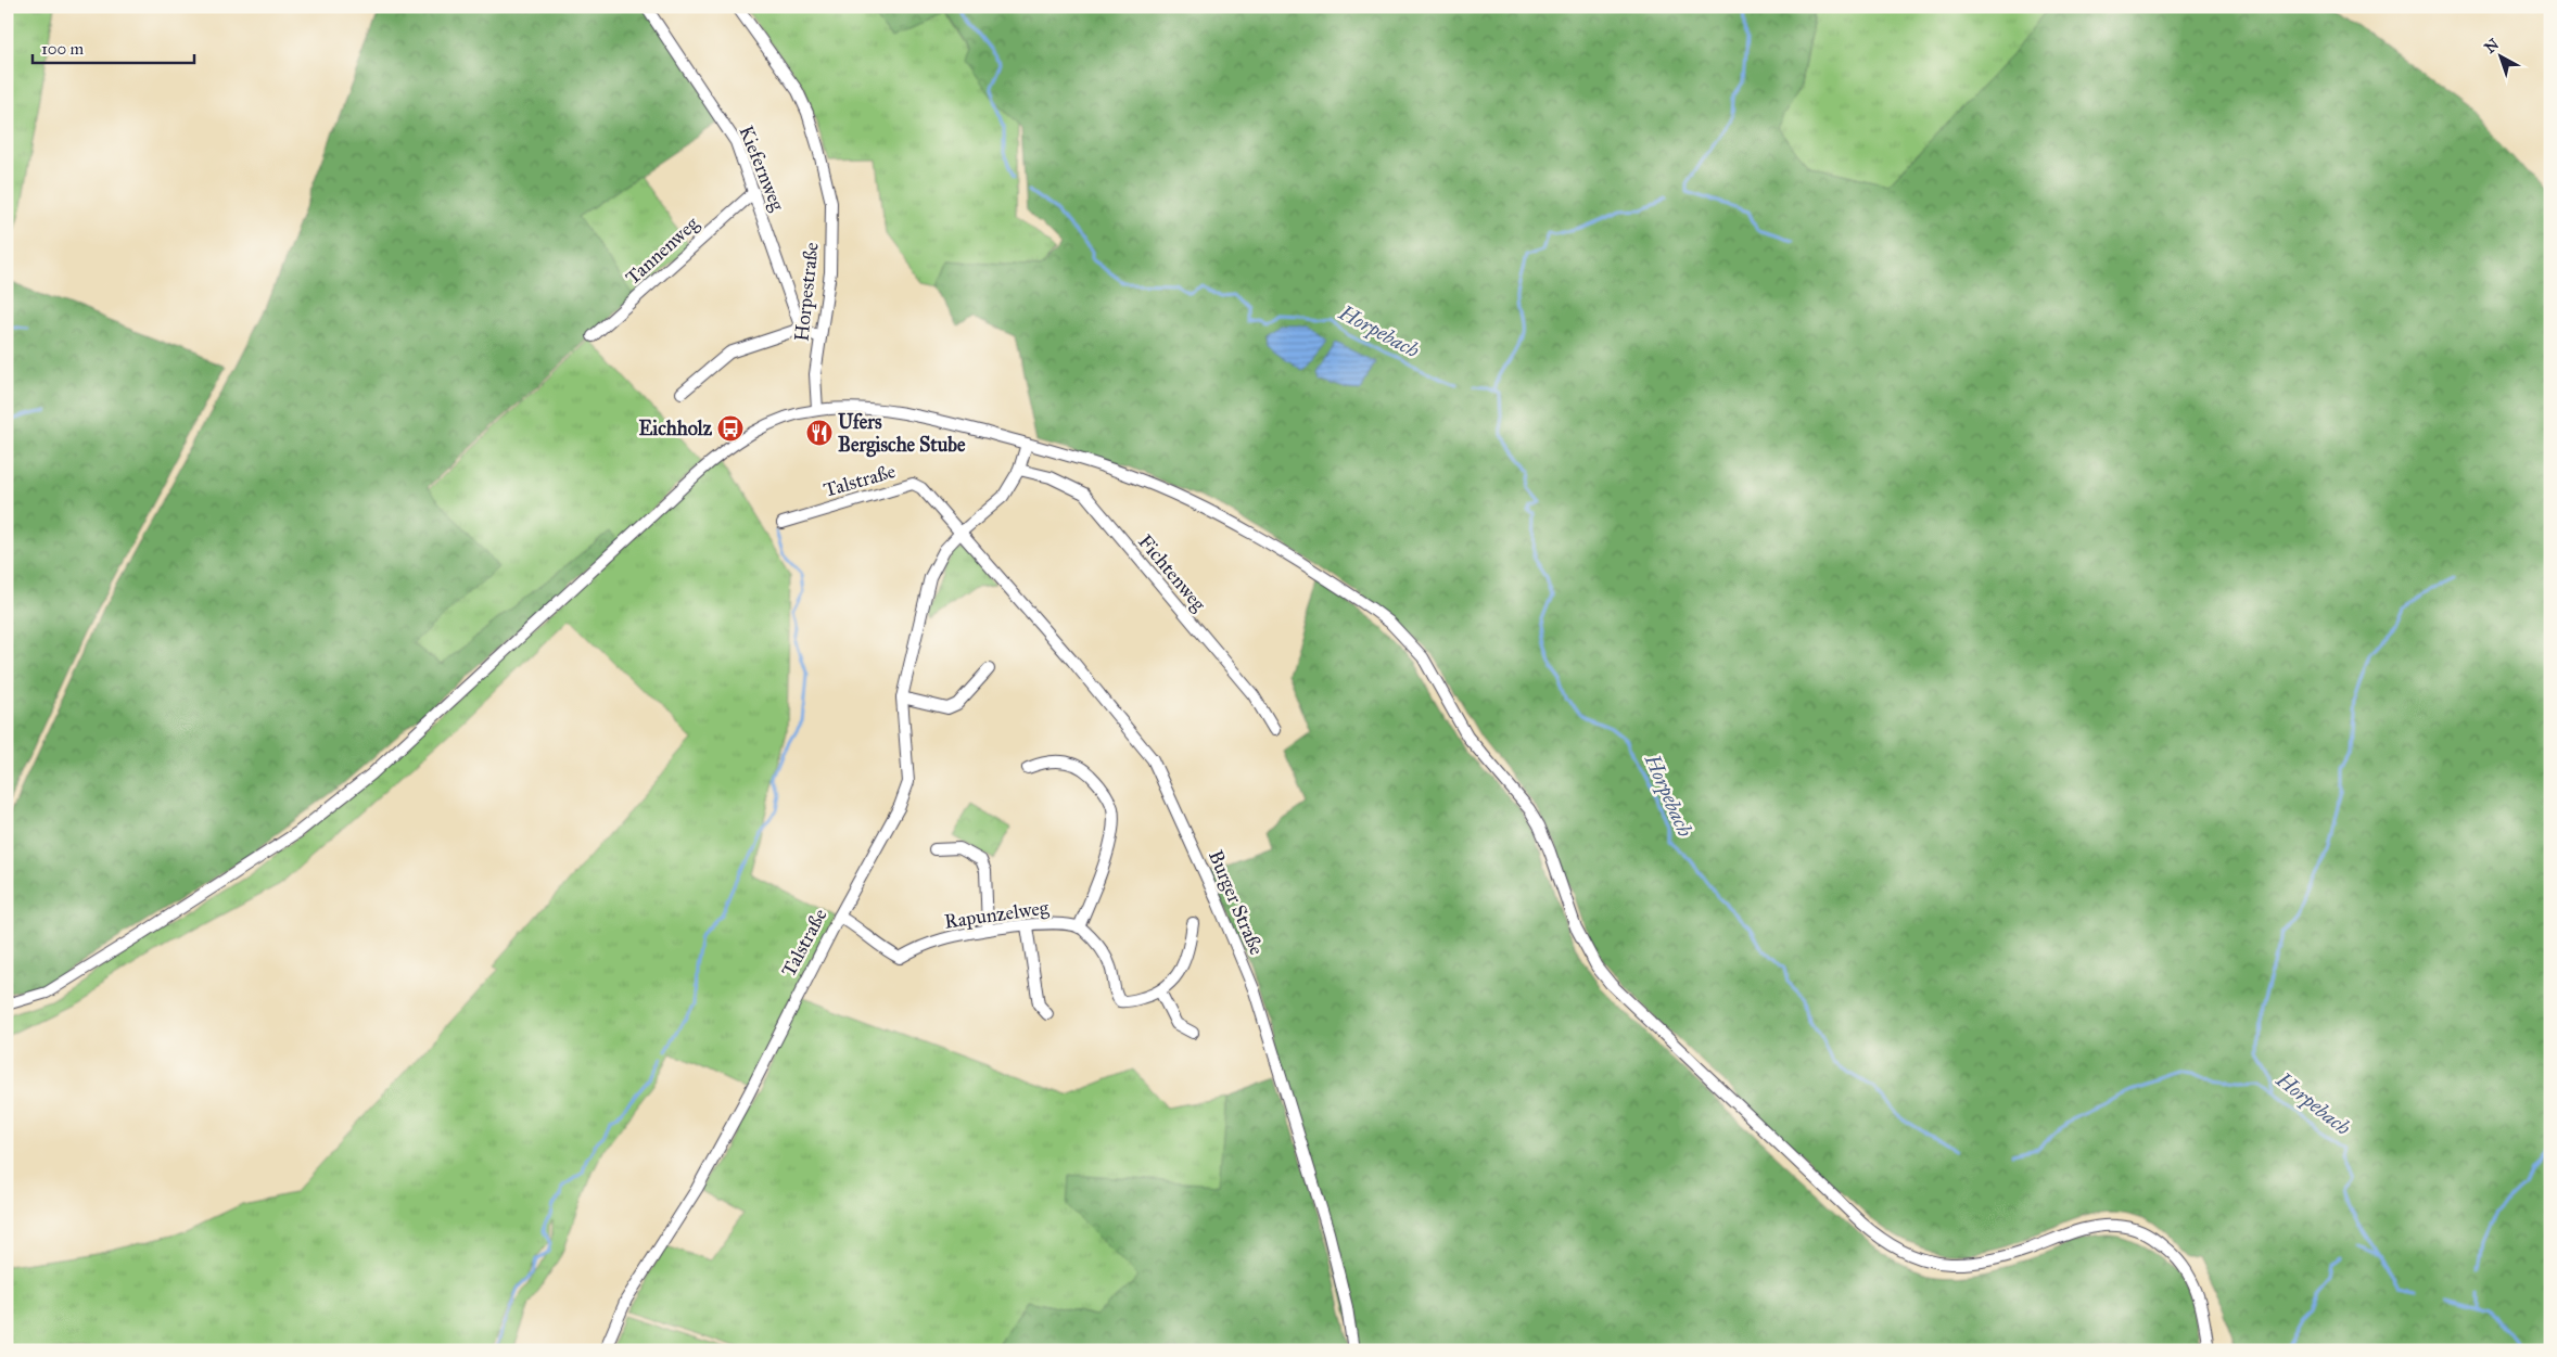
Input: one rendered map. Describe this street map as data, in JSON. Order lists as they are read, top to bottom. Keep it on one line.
{"streets":{"street":["Kiefernweg","Tannenweg","Horpestraße","Talstraße","Fichtenweg","Burger Straße","Rapunzelweg"]},"crossings":[["Kiefernweg","Tannenweg"],["Talstraße","Fichtenweg"],["Talstraße","Burger Straße"],["Talstraße","Rapunzelweg"]],"water":["Horpebach"],"places":{"bus stop":["Eichholz"],"restaurant":["Ufers Bergische Stube"]},"scale_bar":"100 m","north":"top left"}
